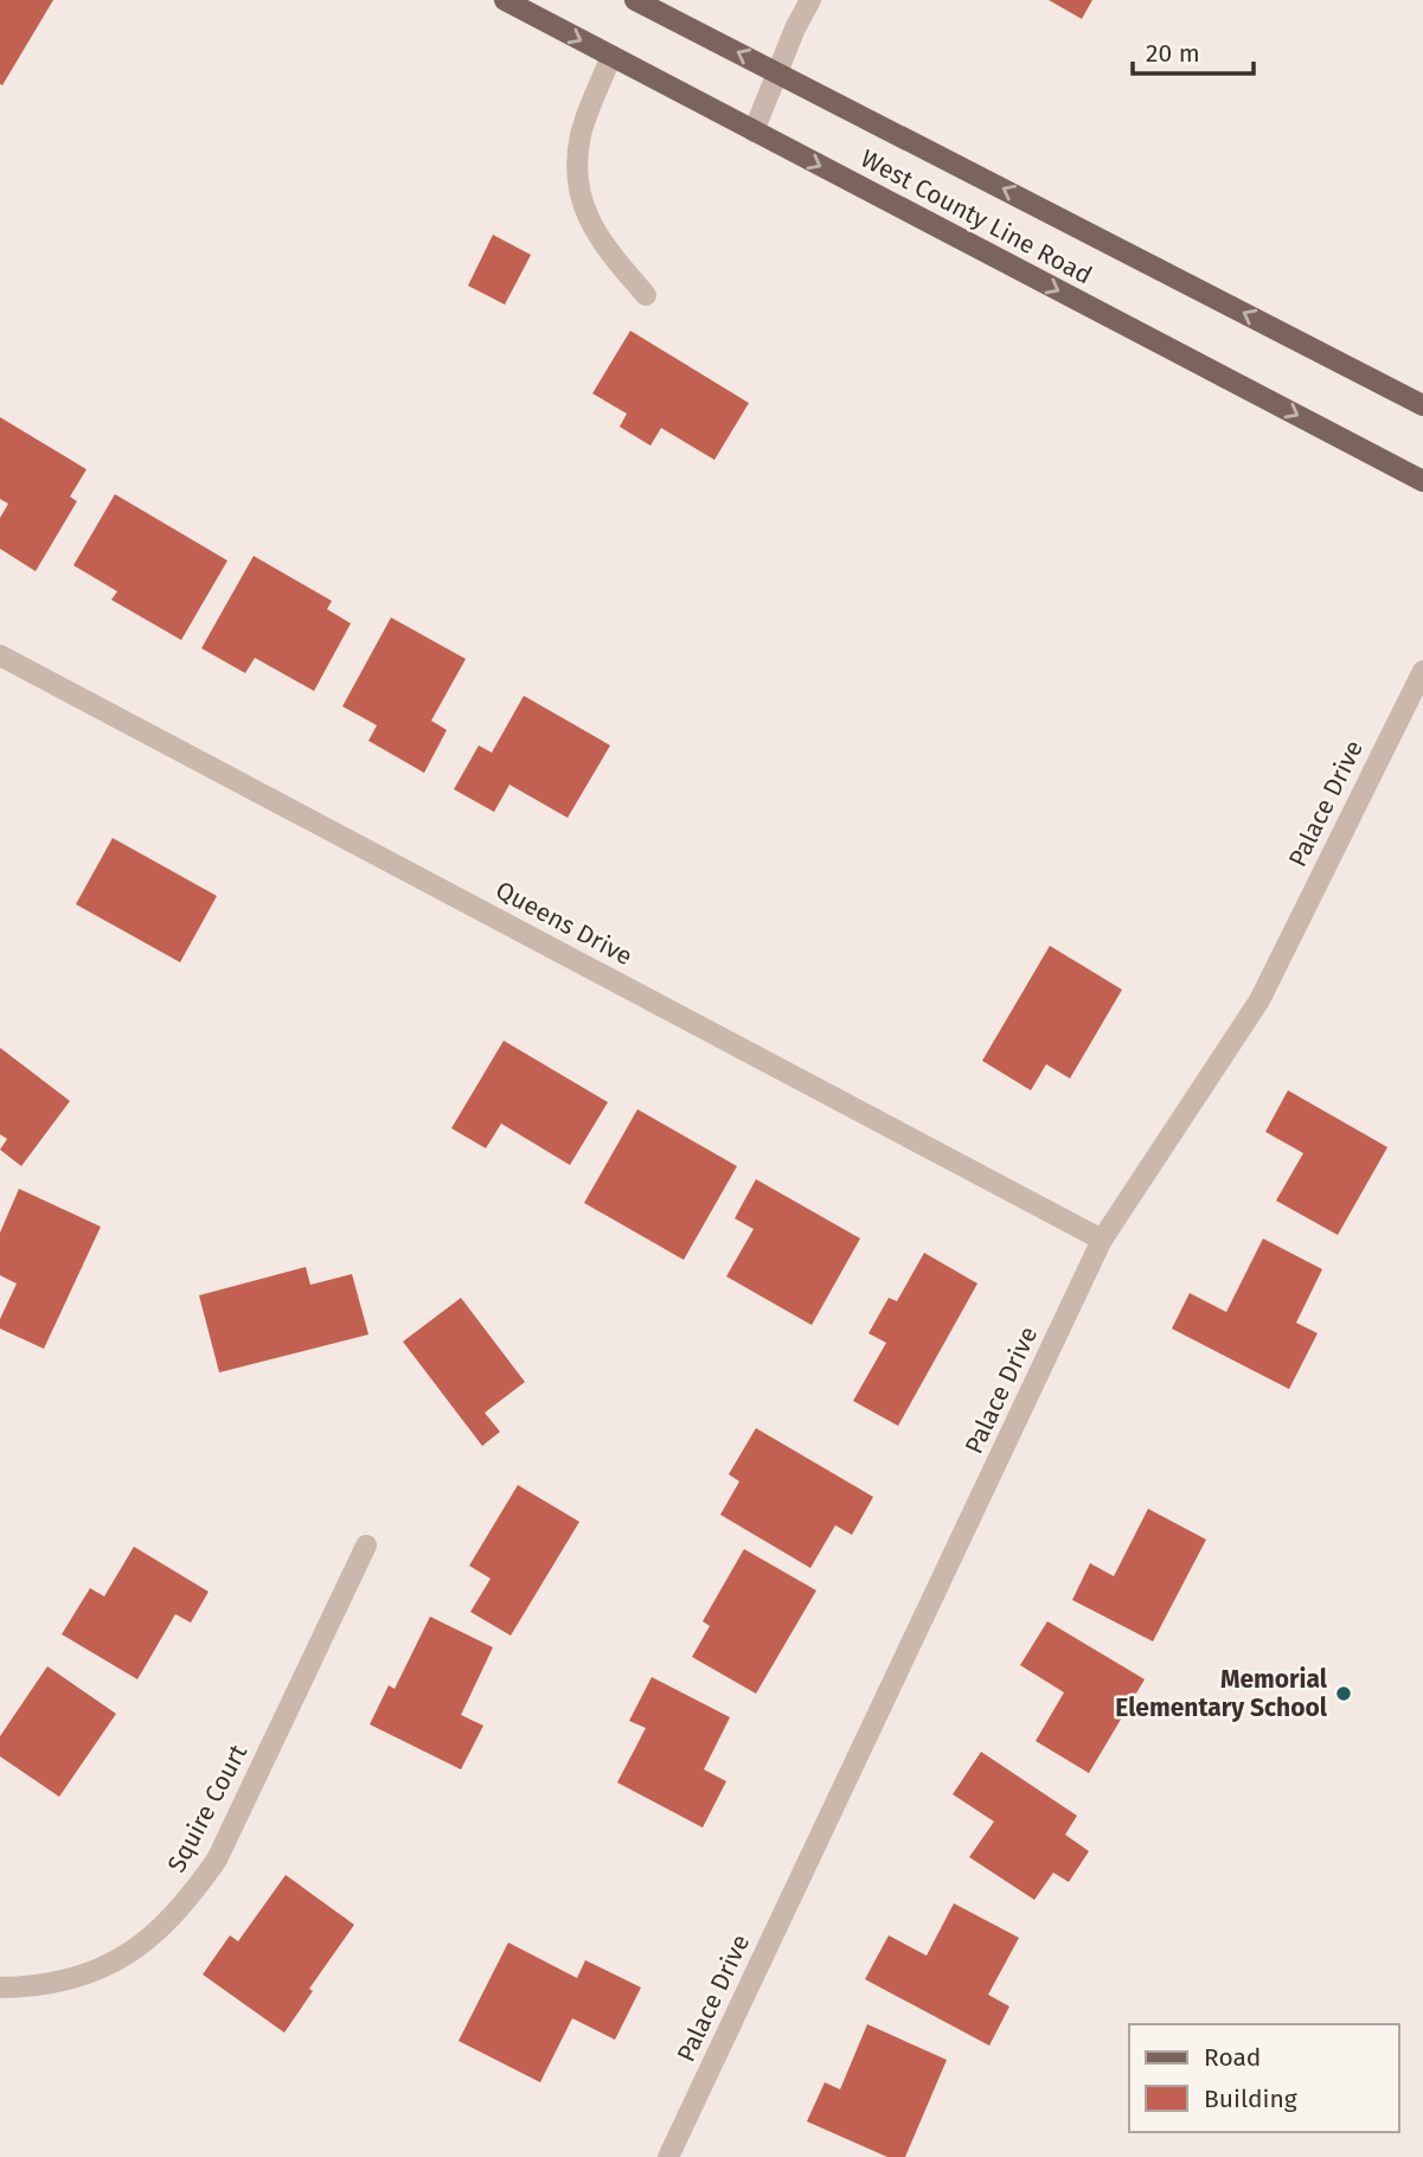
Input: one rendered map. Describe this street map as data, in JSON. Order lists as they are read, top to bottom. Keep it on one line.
{"streets":{"main road":["West County Line Road"],"street":["Palace Drive","Queens Drive","Squire Court"]},"crossings":[["Palace Drive","Queens Drive"]],"places":["Memorial Elementary School"],"legend":["Road","Building"],"scale_bar":"20 m"}
